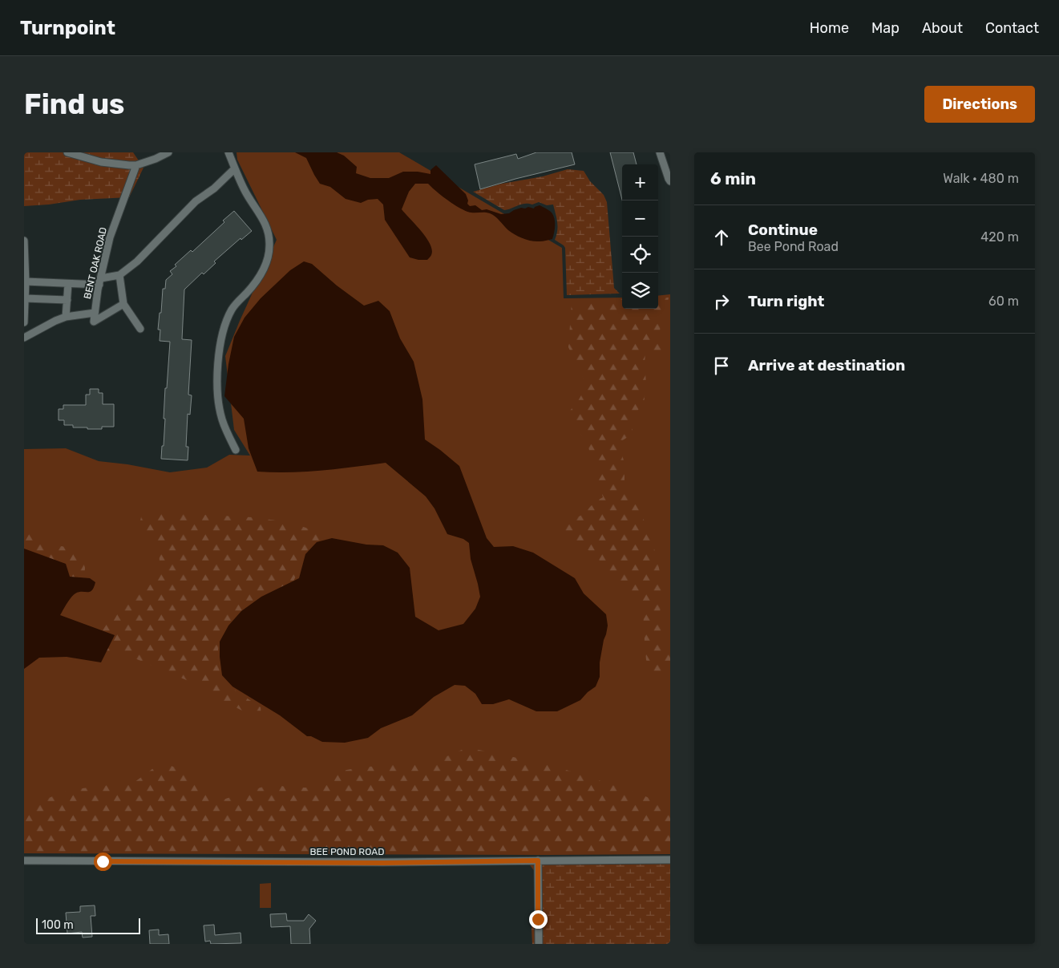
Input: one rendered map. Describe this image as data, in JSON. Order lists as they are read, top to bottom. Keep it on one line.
{"streets":{"street":["BENT OAK ROAD","BEE POND ROAD"]},"scale_bar":"100 m","page":{"header":"Turnpoint","nav":["Home","Map","About","Contact"],"buttons":"Directions","title":"Find us","heading":["6 min","Walk · 480 m"],"map_buttons":["+","−"],"list":[["Continue","Bee Pond Road","420 m"],["Turn right","60 m"],"Arrive at destination"],"scale":"100 m"}}
